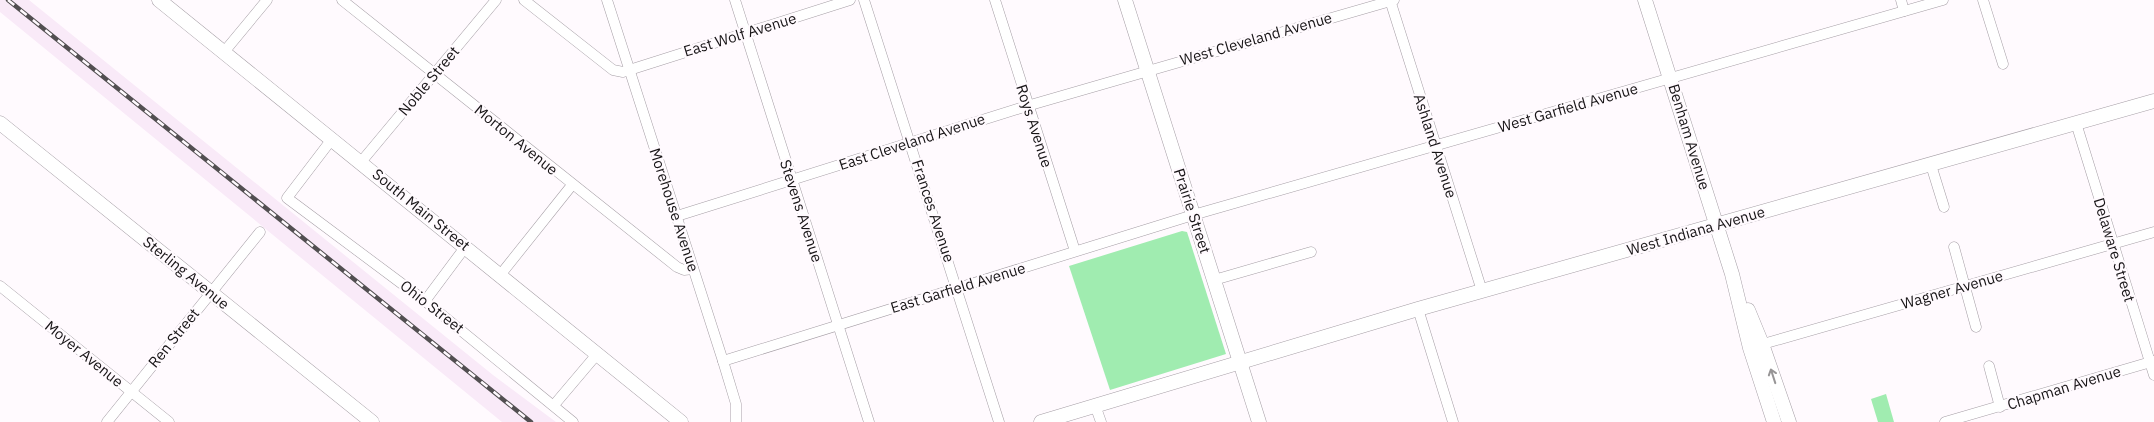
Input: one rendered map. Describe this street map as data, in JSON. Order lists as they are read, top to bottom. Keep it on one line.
{"streets":{"main road":["Benham Avenue","South Main Street","Prairie Street","West Indiana Avenue","Sterling Avenue"],"street":["East Wolf Avenue","West Cleveland Avenue","Noble Street","West Garfield Avenue","Roys Avenue","Morton Avenue","East Cleveland Avenue","Ashland Avenue","Morehouse Avenue","Stevens Avenue","Frances Avenue","Delaware Street","East Garfield Avenue","Wagner Avenue","Ohio Street","Ren Street","Moyer Avenue","Chapman Avenue"]},"crossings":[["East Wolf Avenue","Morehouse Avenue"],["East Wolf Avenue","Stevens Avenue"],["West Cleveland Avenue","East Cleveland Avenue"],["West Cleveland Avenue","Ashland Avenue"],["West Cleveland Avenue","Prairie Street"],["Noble Street","Morton Avenue"],["Noble Street","South Main Street"],["West Garfield Avenue","Benham Avenue"],["West Garfield Avenue","Ashland Avenue"],["West Garfield Avenue","Prairie Street"],["West Garfield Avenue","East Garfield Avenue"],["Roys Avenue","East Cleveland Avenue"],["Roys Avenue","East Garfield Avenue"],["Benham Avenue","West Indiana Avenue"],["Benham Avenue","Wagner Avenue"],["Morton Avenue","Morehouse Avenue"],["East Cleveland Avenue","Morehouse Avenue"],["East Cleveland Avenue","Stevens Avenue"],["East Cleveland Avenue","Frances Avenue"],["East Cleveland Avenue","Prairie Street"],["Ashland Avenue","West Indiana Avenue"],["South Main Street","Ohio Street"],["Morehouse Avenue","East Garfield Avenue"],["Stevens Avenue","East Garfield Avenue"],["Frances Avenue","East Garfield Avenue"],["Prairie Street","West Indiana Avenue"],["Prairie Street","East Garfield Avenue"],["West Indiana Avenue","Delaware Street"],["Delaware Street","Wagner Avenue"],["Delaware Street","Chapman Avenue"],["Sterling Avenue","Ren Street"],["Ren Street","Moyer Avenue"]]}
